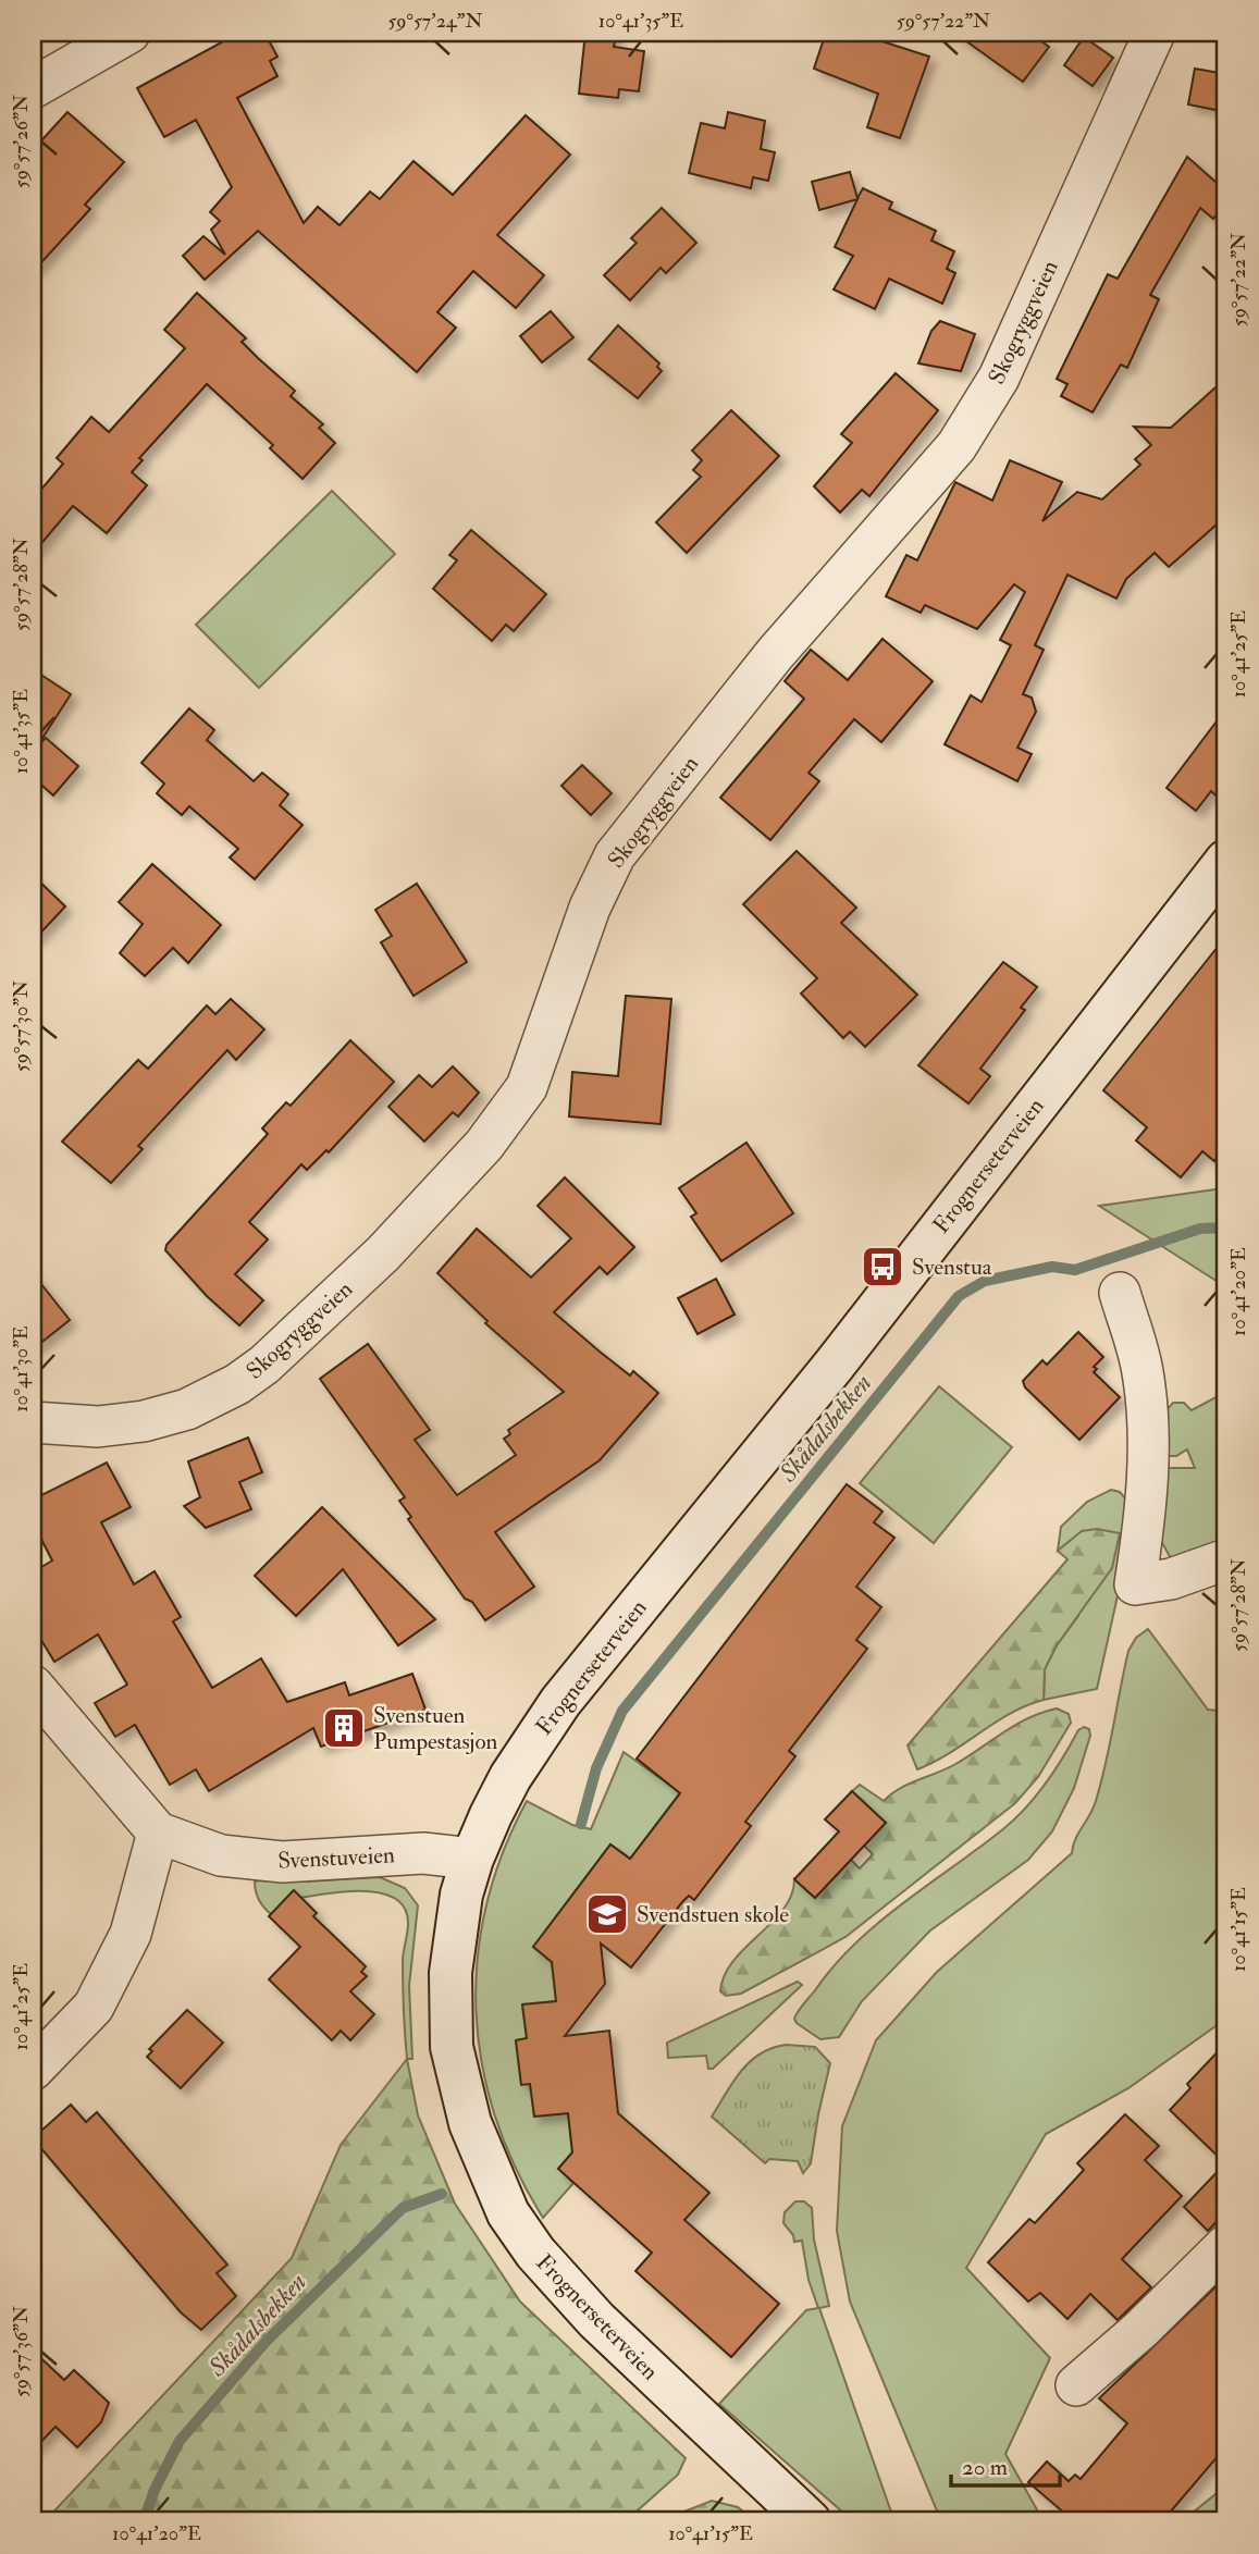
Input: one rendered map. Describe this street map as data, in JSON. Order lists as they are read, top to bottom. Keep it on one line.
{"streets":{"main road":["Frognerseterveien"],"street":["Skogryggveien","Svenstuveien"]},"crossings":[["Frognerseterveien","Svenstuveien"]],"water":["Skådalsbekken"],"places":{"bus stop":["Svenstua"],"building":["Svenstuen Pumpestasjon"],"school or university":["Svendstuen skole"]},"scale_bar":"20 m","coordinates":["59°57'24\"N","10°41'35\"E","59°57'22\"N","59°57'26\"N","59°57'28\"N","10°41'25\"E","59°57'30\"N","10°41'20\"E","10°41'30\"E","10°41'15\"E","59°57'36\"N"]}
